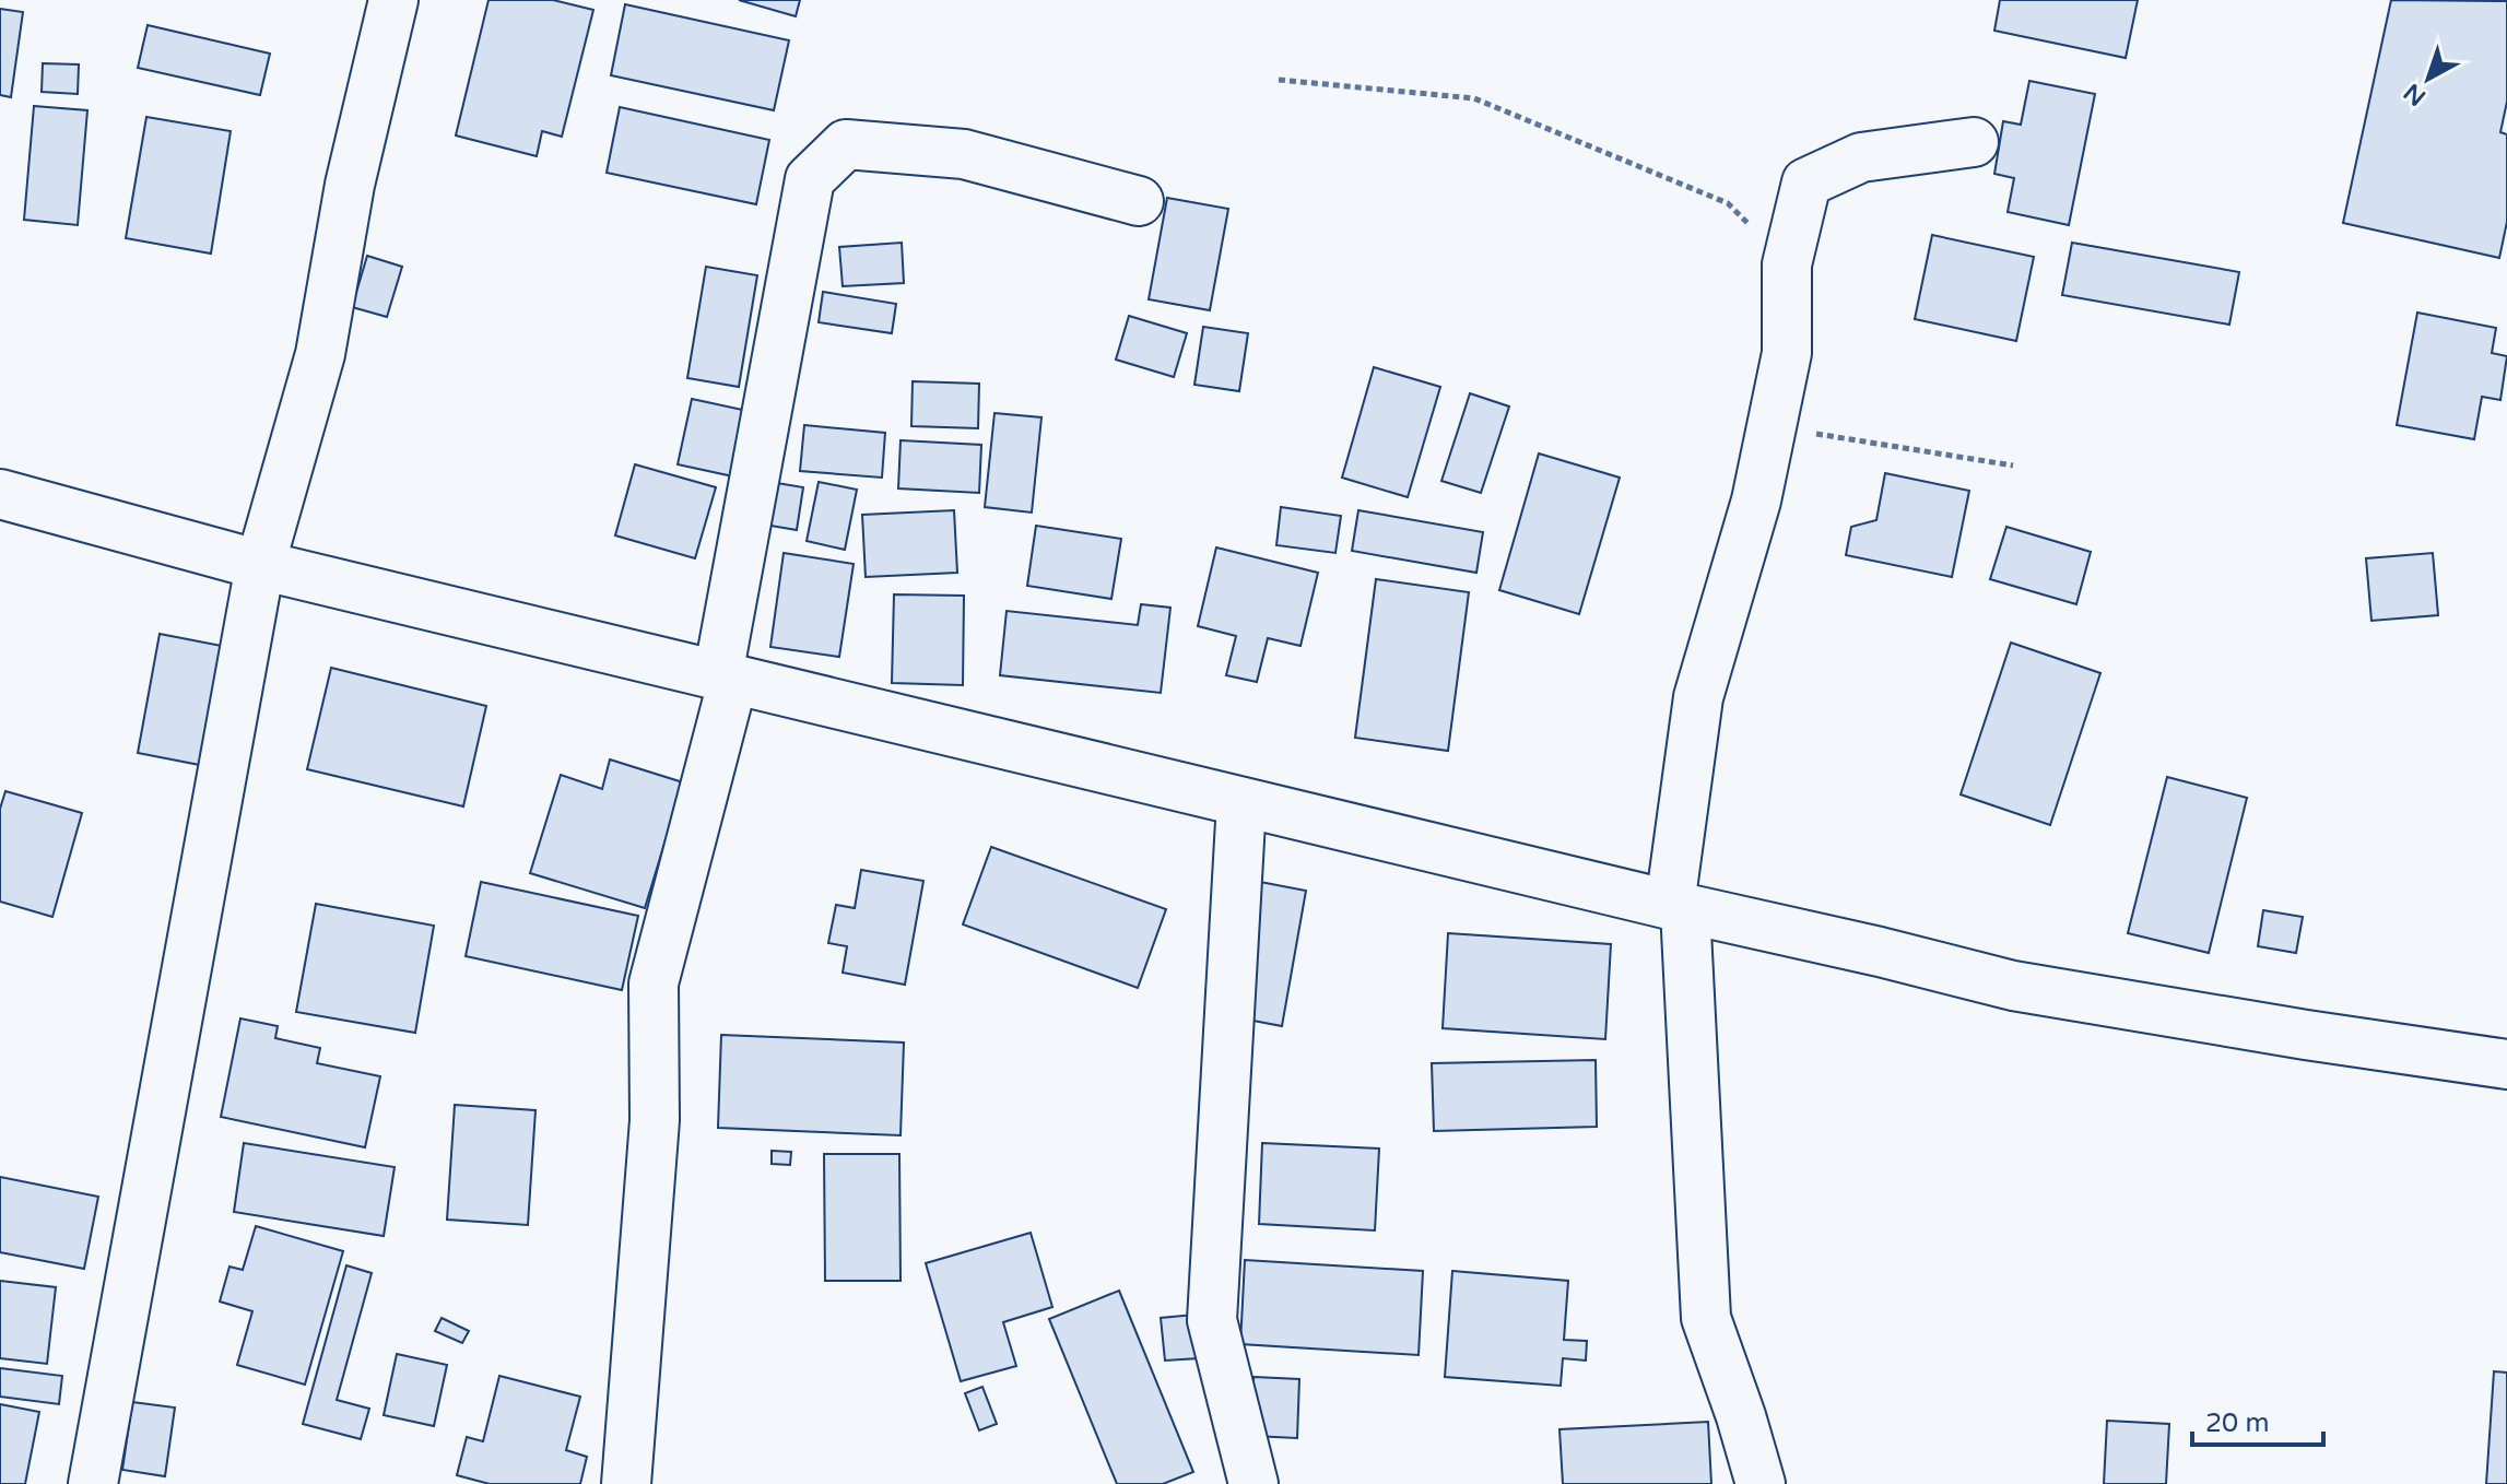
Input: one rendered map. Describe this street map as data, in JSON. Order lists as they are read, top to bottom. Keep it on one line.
{"scale_bar":"20 m","north":"bottom left"}
